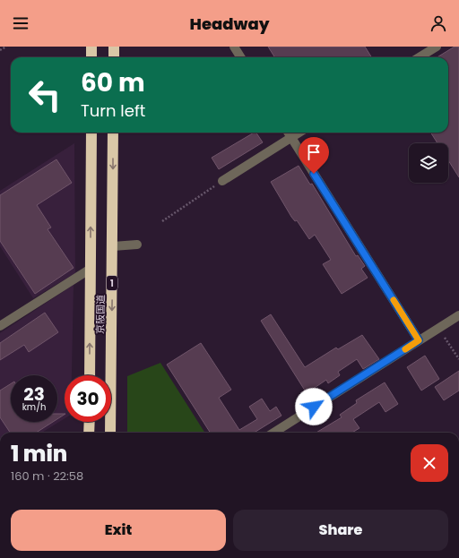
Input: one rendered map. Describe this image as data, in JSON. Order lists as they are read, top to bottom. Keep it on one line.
{"streets":{"highway":["1","京阪国道"]},"page":{"header":"Headway","turn":["60 m","Turn left"],"speed":"23 km/h","limit":"30","heading":["1 min","160 m · 22:58"],"buttons":["Exit","Share"]}}
